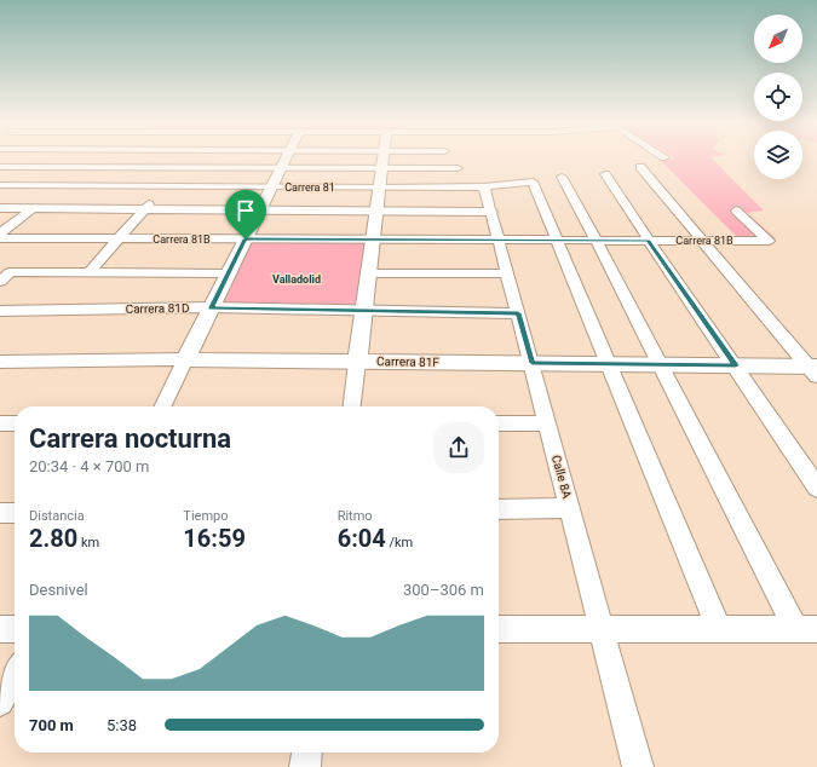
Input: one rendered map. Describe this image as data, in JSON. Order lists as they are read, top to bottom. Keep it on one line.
{"streets":{"street":["Carrera 81","Carrera 81B","Carrera 81D","Carrera 81F","Calle 8A"]},"crossings":[["Carrera 81","Carrera 81B"],["Carrera 81","Calle 8A"],["Carrera 81B","Calle 8A"],["Carrera 81D","Calle 8A"],["Carrera 81F","Calle 8A"]],"districts":["Valladolid"],"north":"bottom left","page":{"heading":["Carrera nocturna","20:34 · 4 × 700 m"],"stats":[["Distancia","2.80 km"],["Tiempo","16:59"],["Ritmo","6:04 /km"]],"chart":["Desnivel","300–306 m"],"list":[{"name":"700 m","note":"5:38"}]}}
